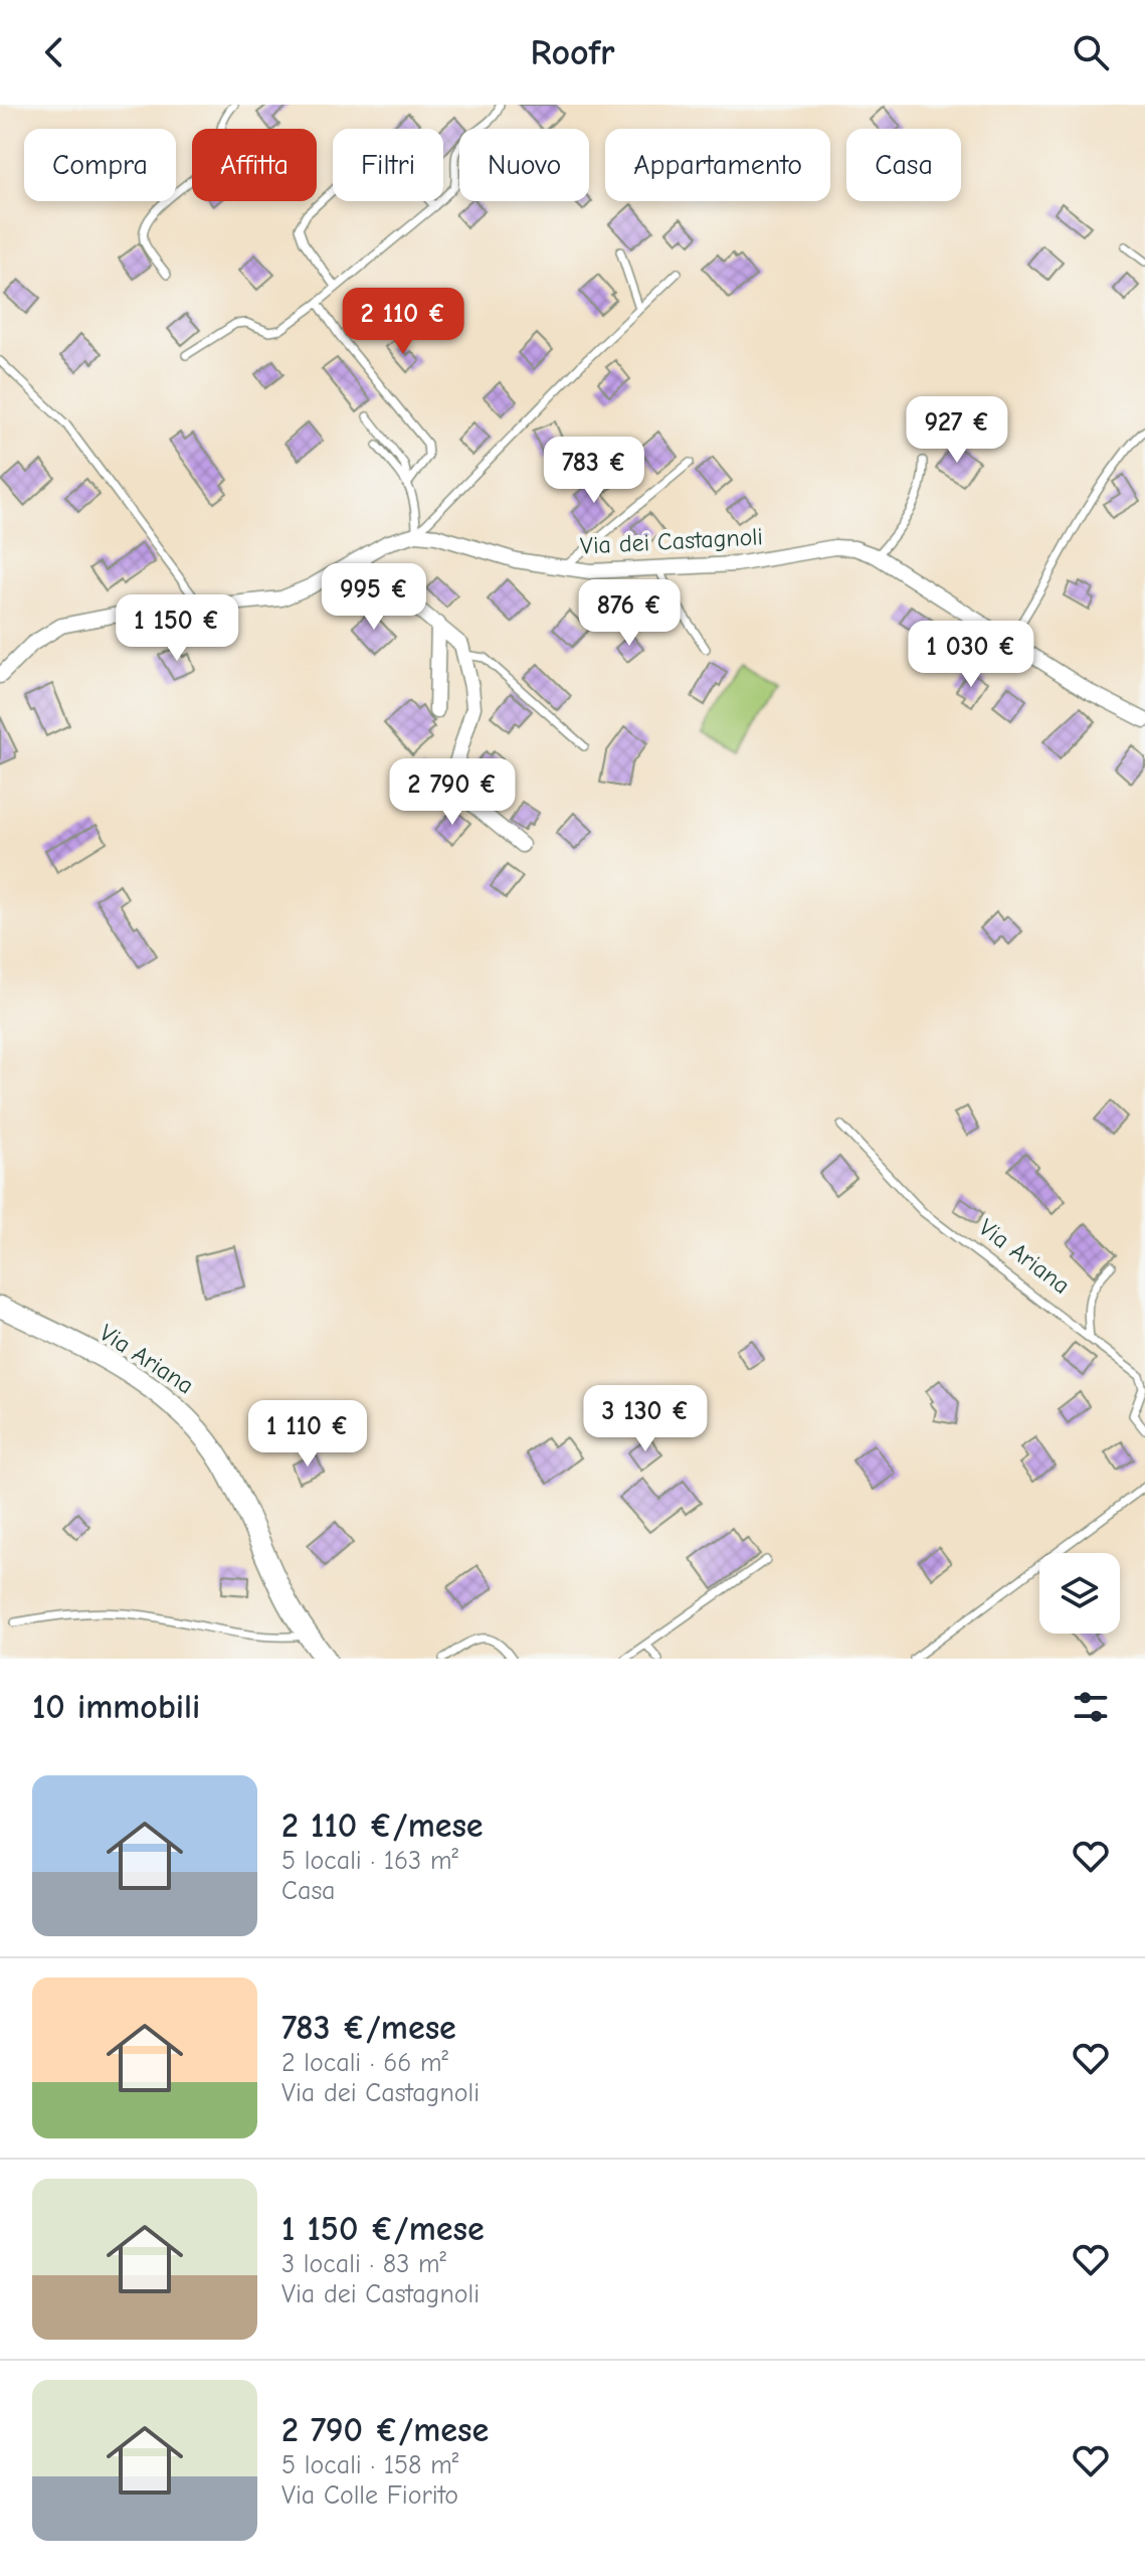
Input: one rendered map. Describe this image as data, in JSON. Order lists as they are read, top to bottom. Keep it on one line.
{"streets":{"main road":["Via Ariana"],"street":["Via dei Castagnoli"]},"page":{"header":"Roofr","chip":["Compra","Affitta","Filtri","Nuovo","Appartamento","Casa"],"price":["2 110 €","927 €","783 €","995 €","876 €","1 150 €","1 030 €","2 790 €","3 130 €","1 110 €"],"heading":"10 immobili","list":[{"name":"2 110 €/mese","note":"5 locali · 163 m² · Casa"},{"name":"783 €/mese","note":"2 locali · 66 m² · Via dei Castagnoli"},{"name":"1 150 €/mese","note":"3 locali · 83 m² · Via dei Castagnoli"},{"name":"2 790 €/mese","note":"5 locali · 158 m² · Via Colle Fiorito"}]}}
